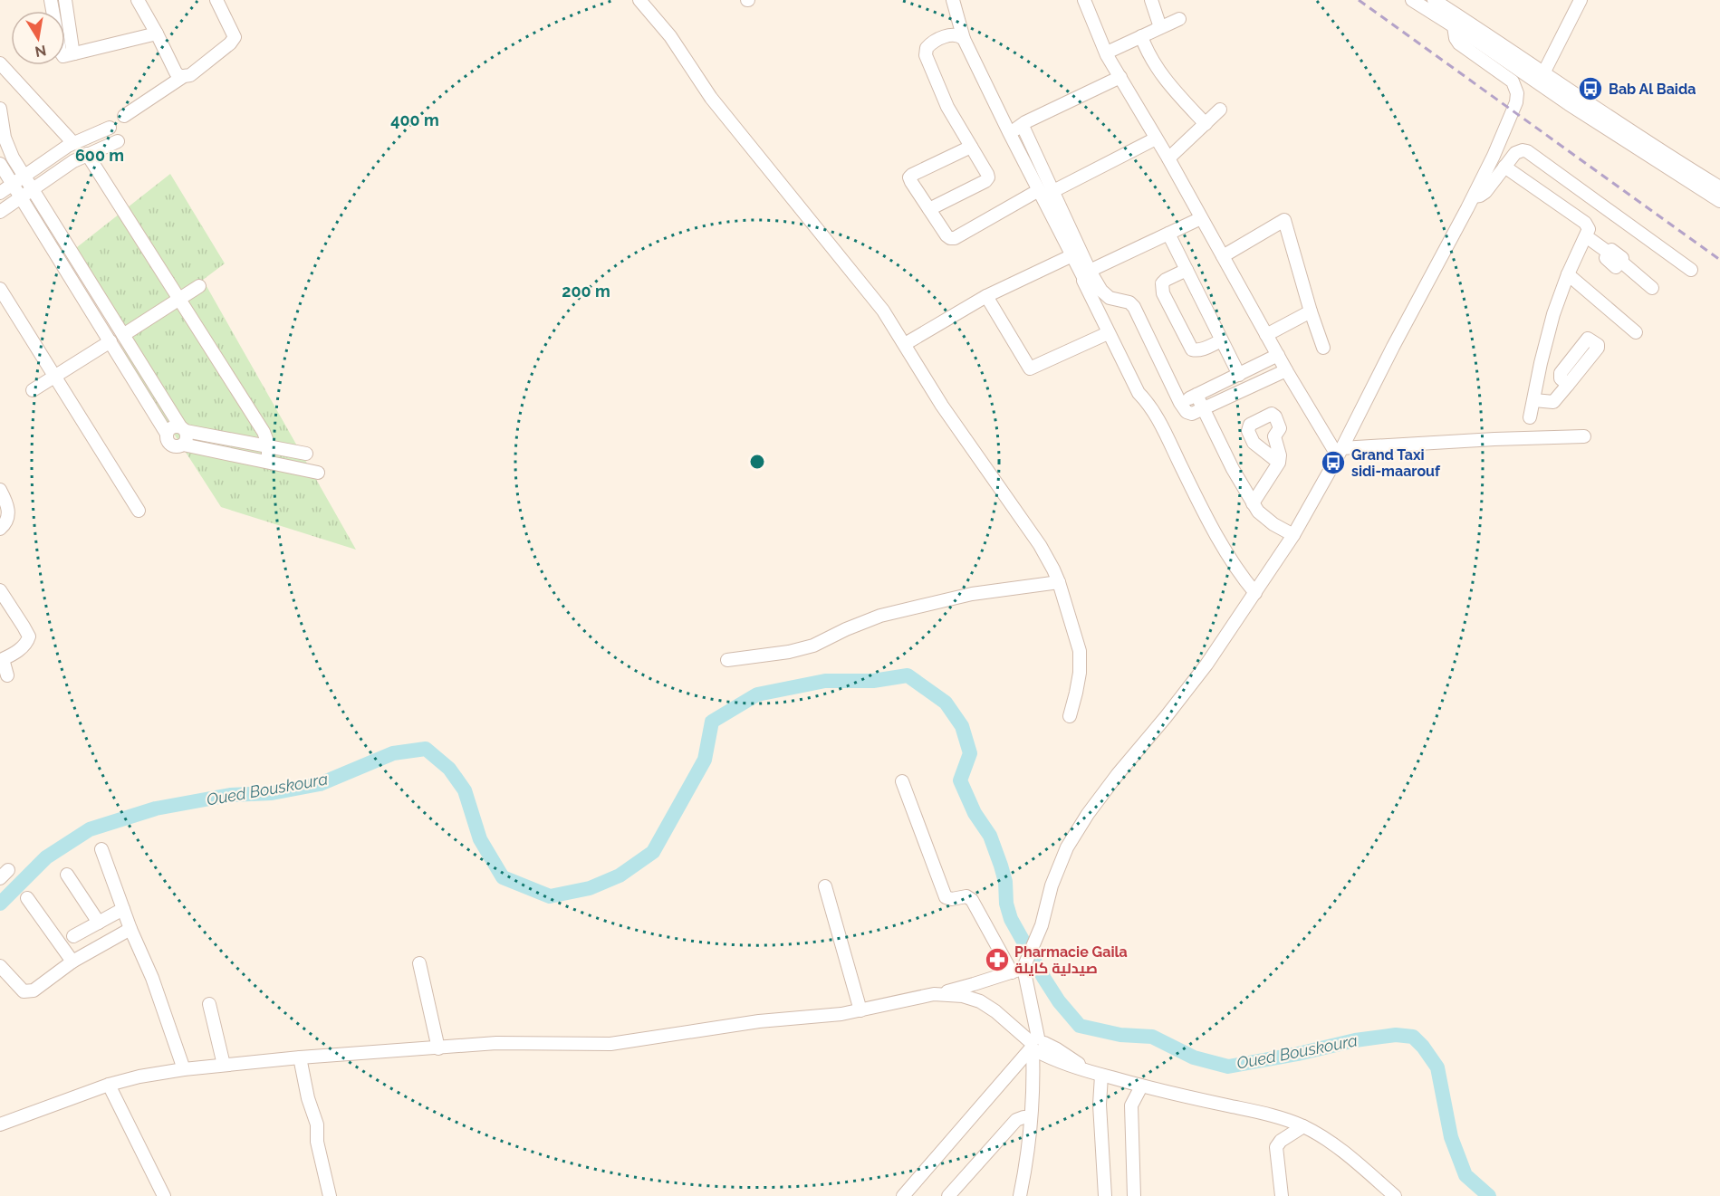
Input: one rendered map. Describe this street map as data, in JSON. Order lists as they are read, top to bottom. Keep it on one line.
{"water":["Oued Bouskoura"],"places":{"bus stop":["Bab Al Baida","Grand Taxi sidi-maarouf"],"pharmacy":["Pharmacie Gaila صيدلية كايلة"]},"north":"bottom","rings":["400 m","600 m","200 m"]}
